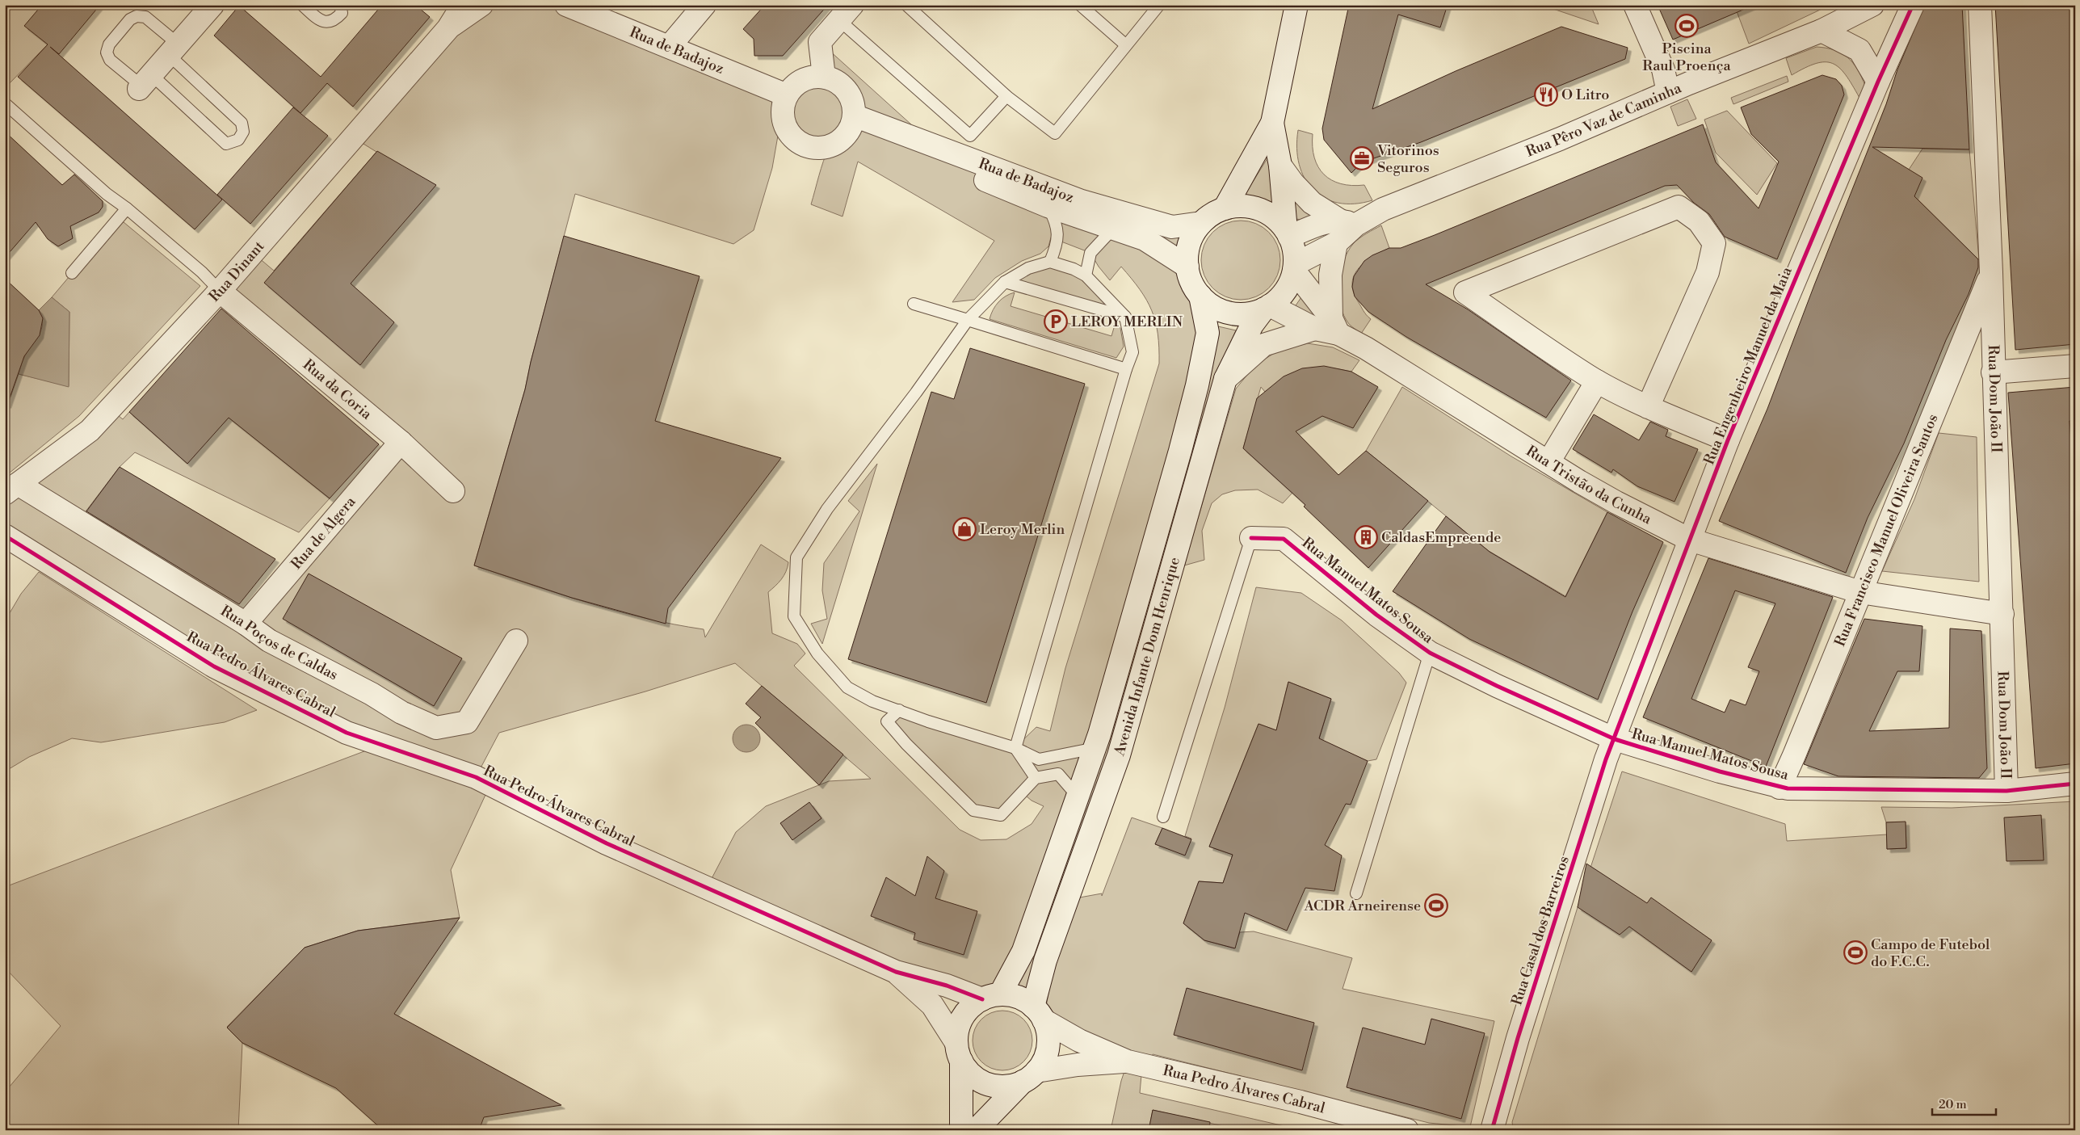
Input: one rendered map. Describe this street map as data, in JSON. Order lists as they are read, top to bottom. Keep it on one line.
{"streets":{"street":["Rua de Badajoz","Rua Pêro Vaz de Caminha","Rua Dinant","Rua Engenheiro Manuel da Maia","Rua da Coria","Rua Dom João II","Rua Tristão da Cunha","Rua Francisco Manuel Oliveira Santos","Rua de Algera","Rua Manuel Matos Sousa","Rua Poços de Caldas","Avenida Infante Dom Henrique","Rua Pedro Álvares Cabral","Rua Casal dos Barreiros"]},"crossings":[["Rua de Badajoz","Rua Tristão da Cunha"],["Rua de Badajoz","Avenida Infante Dom Henrique"],["Rua Dinant","Rua da Coria"],["Rua Dinant","Rua Poços de Caldas"],["Rua Engenheiro Manuel da Maia","Rua Tristão da Cunha"],["Rua Engenheiro Manuel da Maia","Rua Manuel Matos Sousa"],["Rua Engenheiro Manuel da Maia","Rua Casal dos Barreiros"],["Rua da Coria","Rua de Algera"],["Rua Dom João II","Rua Tristão da Cunha"],["Rua Dom João II","Rua Francisco Manuel Oliveira Santos"],["Rua Dom João II","Rua Manuel Matos Sousa"],["Rua Tristão da Cunha","Rua Francisco Manuel Oliveira Santos"],["Rua Tristão da Cunha","Avenida Infante Dom Henrique"],["Rua Francisco Manuel Oliveira Santos","Rua Manuel Matos Sousa"],["Rua de Algera","Rua Poços de Caldas"],["Rua Manuel Matos Sousa","Rua Casal dos Barreiros"]],"places":{"sports":["Piscina Raul Proença","ACDR Arneirense","Campo de Futebol do F.C.C."],"restaurant":["O Litro"],"office":["Vitorinos Seguros"],"parking":["LEROY MERLIN"],"shop":["Leroy Merlin"],"building":["CaldasEmpreende"]},"scale_bar":"20 m"}
